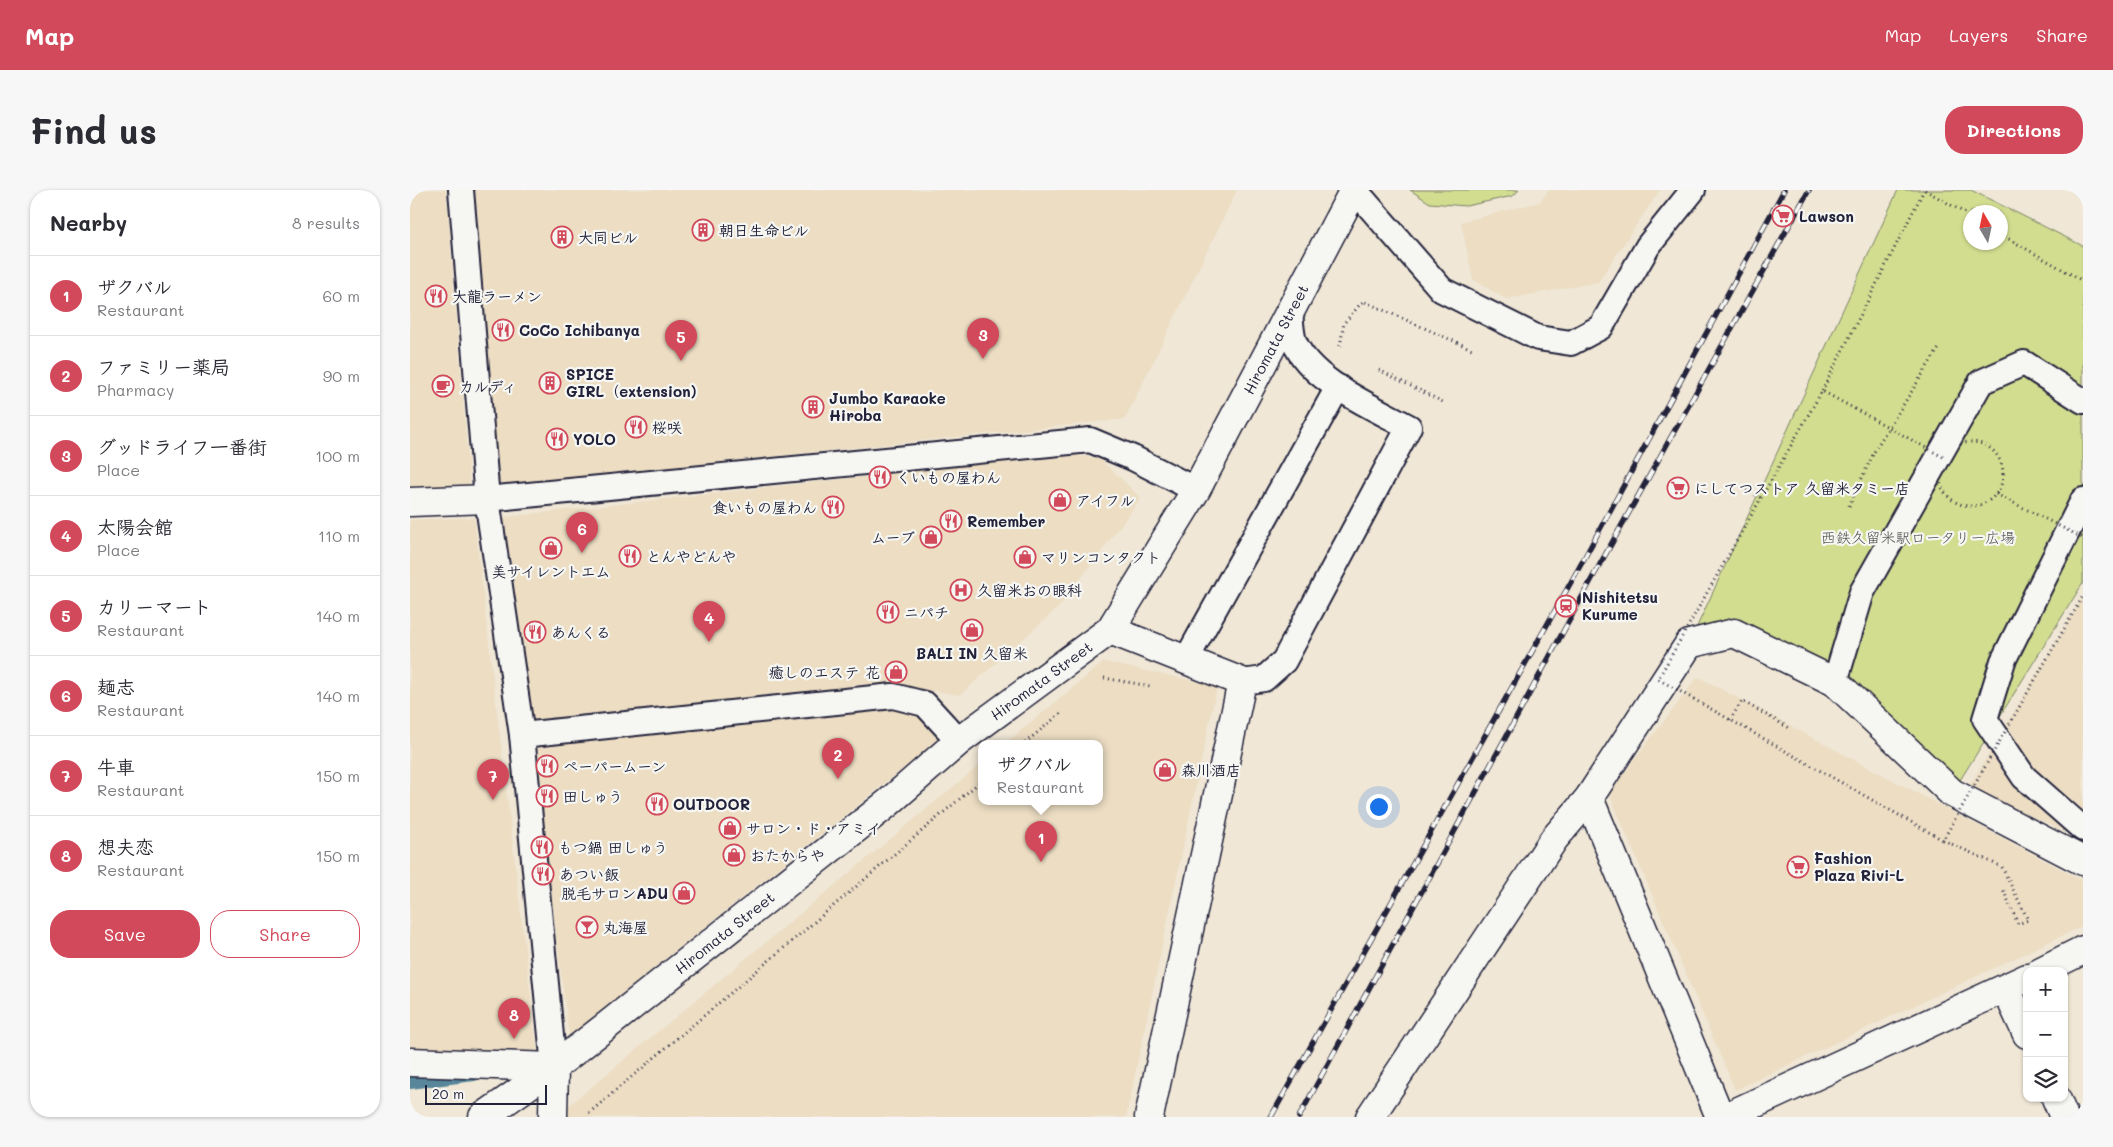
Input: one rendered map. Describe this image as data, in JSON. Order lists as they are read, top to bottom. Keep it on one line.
{"streets":{"street":["Hiromata Street"]},"parks":["西鉄久留米駅ロータリー広場"],"places":{"supermarket":["Lawson","にしてつストア 久留米タミー店","Fashion Plaza Rivi-L"],"building":["朝日生命ビル","大同ビル","SPICE GIRL（extension)","Jumbo Karaoke Hiroba"],"restaurant":["大龍ラーメン","CoCo Ichibanya","桜咲","YOLO","くいもの屋わん","食いもの屋わん","Remember","とんやどんや","ニパチ","あんくる","ペーパームーン","田しゅう","OUTDOOR","もつ鍋 田しゅう","あつい飯"],"cafe":["カルディ"],"shop":["アイフル","ムーブ","美サイレントエム","マリンコンタクト","BALI IN 久留米","癒しのエステ 花","森川酒店","サロン・ド・アミイ","おたからや","脱毛サロンADU"],"hospital":["久留米おの眼科"],"station":["Nishitetsu Kurume"],"bar":["丸海屋"]},"scale_bar":"20 m","north":"top","page":{"header":"Map","nav":["Map","Layers","Share"],"buttons":["Directions",["Save","Share"]],"title":"Find us","heading":["Nearby","8 results"],"list":[{"mark":"1","name":"ザクバル","note":"Restaurant","value":"60 m"},{"mark":"2","name":"ファミリー薬局","note":"Pharmacy","value":"90 m"},{"mark":"3","name":"グッドライフ一番街","note":"Place","value":"100 m"},{"mark":"4","name":"太陽会館","note":"Place","value":"110 m"},{"mark":"5","name":"カリーマート","note":"Restaurant","value":"140 m"},{"mark":"6","name":"麺志","note":"Restaurant","value":"140 m"},{"mark":"7","name":"牛車","note":"Restaurant","value":"150 m"},{"mark":"8","name":"想夫恋","note":"Restaurant","value":"150 m"}],"pins":["3","5","6","4","2","7","1","8"],"popup":["ザクバル","Restaurant"],"map_buttons":["+","−"],"scale":"20 m"}}
